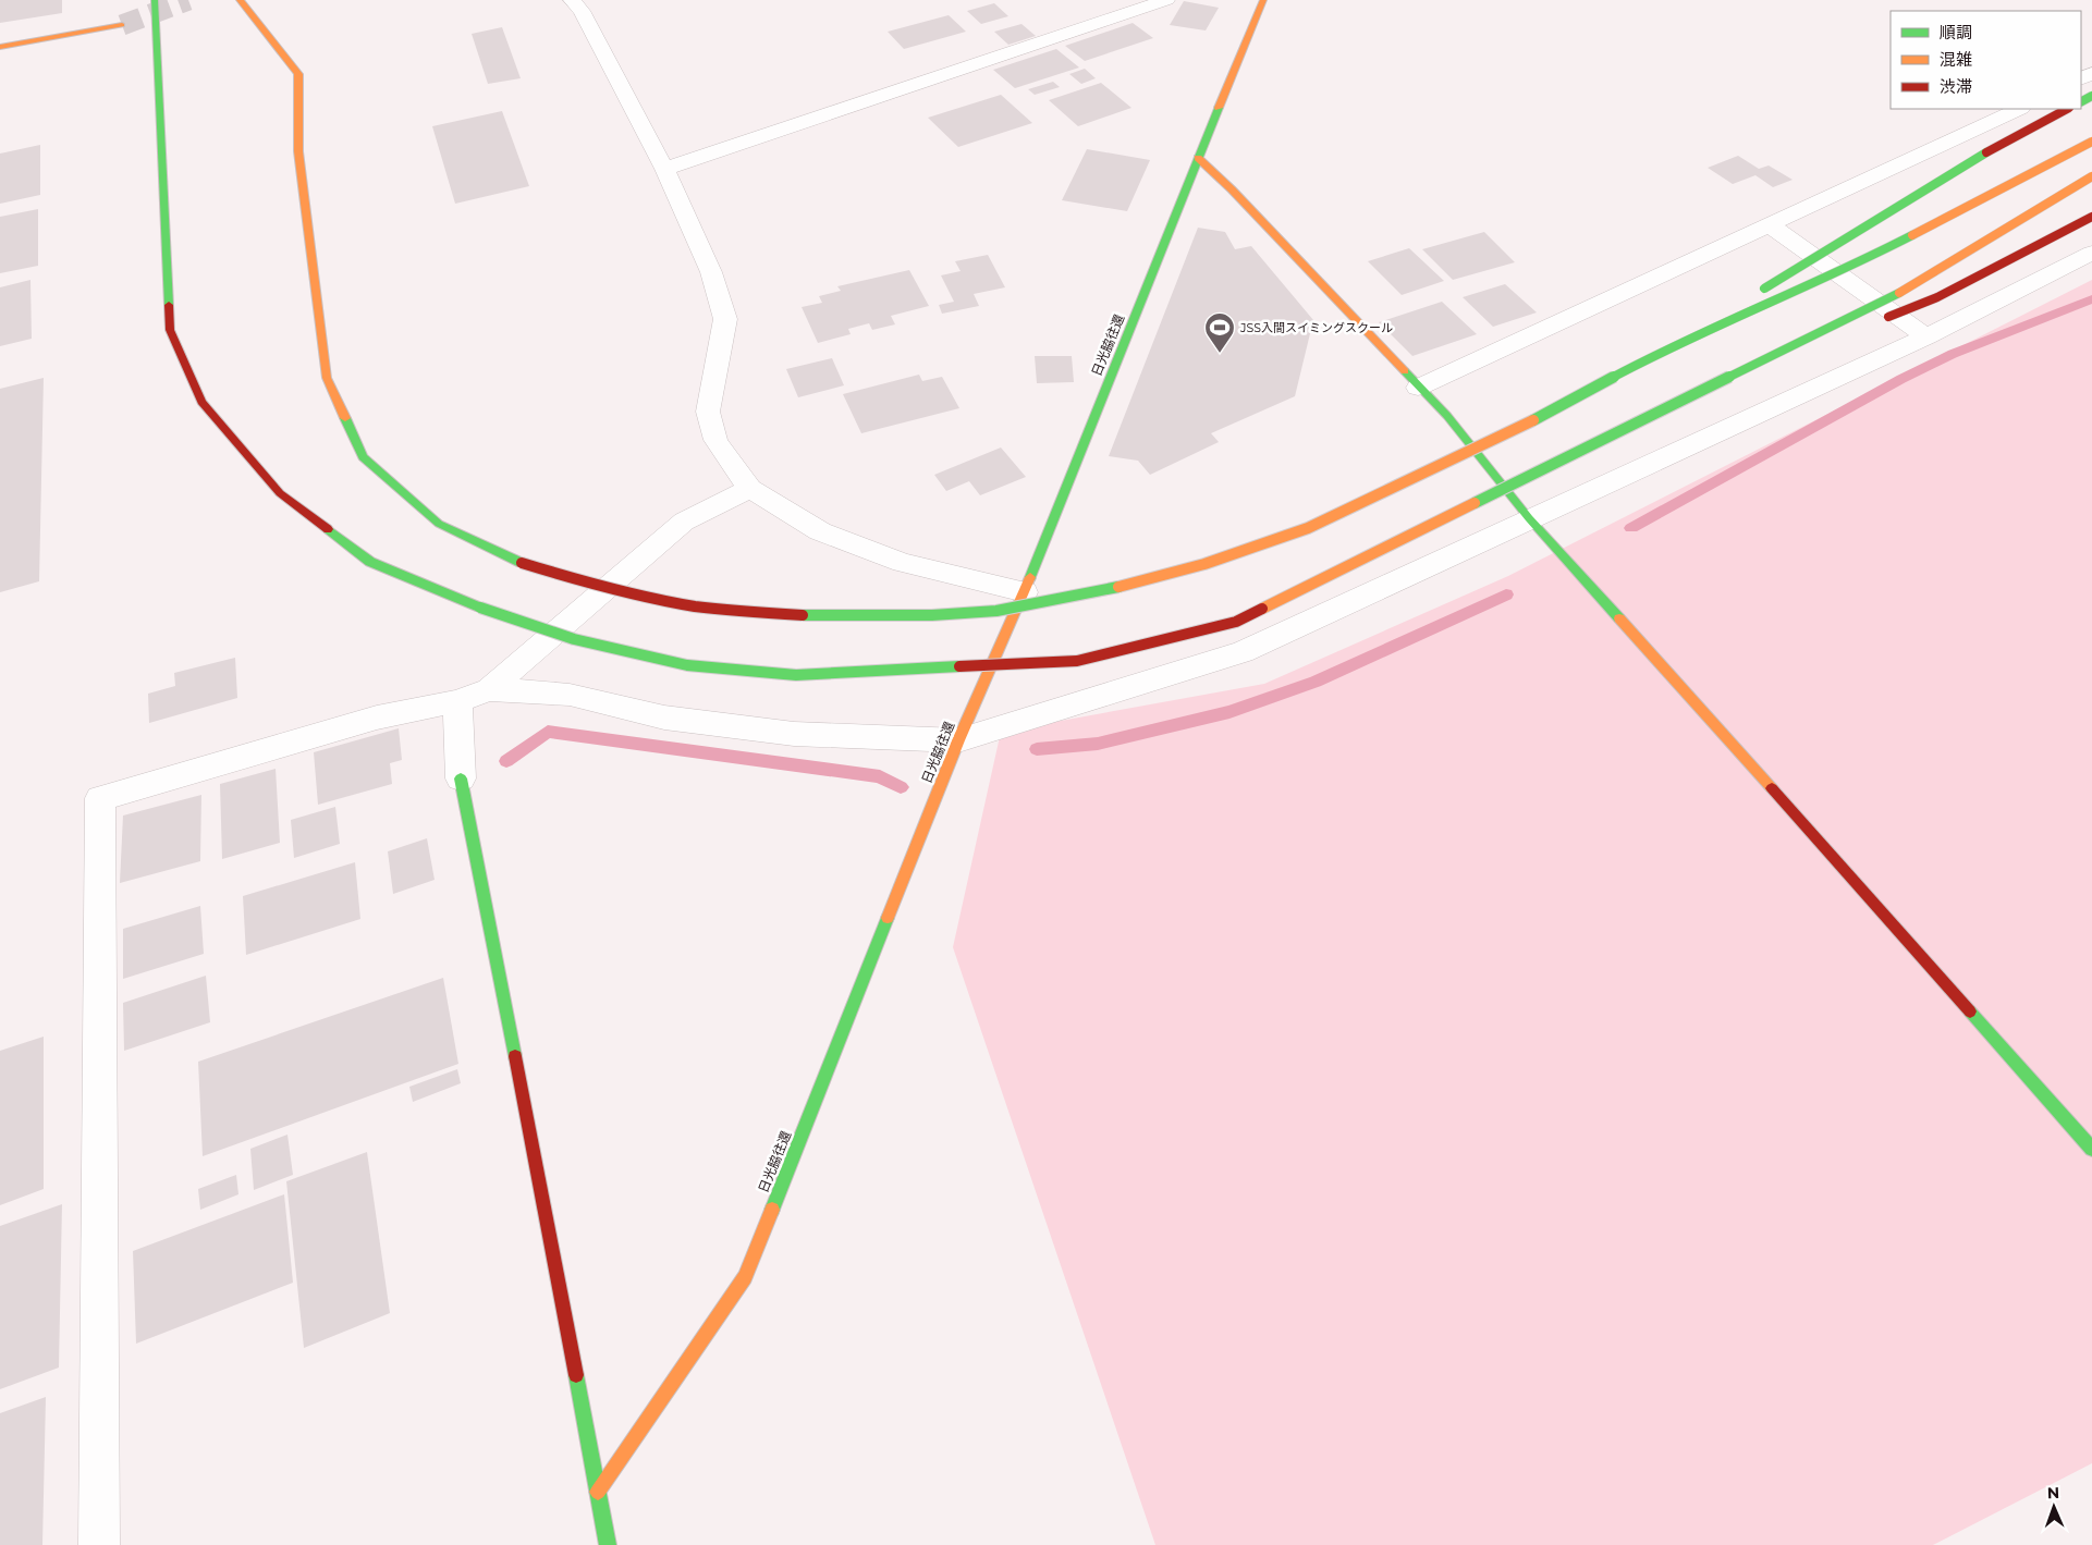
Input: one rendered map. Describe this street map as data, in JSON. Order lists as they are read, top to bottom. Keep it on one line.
{"streets":{"main road":["日光脇往還"]},"places":{"sports":["JSS入間スイミングスクール"]},"legend":["順調","混雑","渋滞"],"north":"top"}
